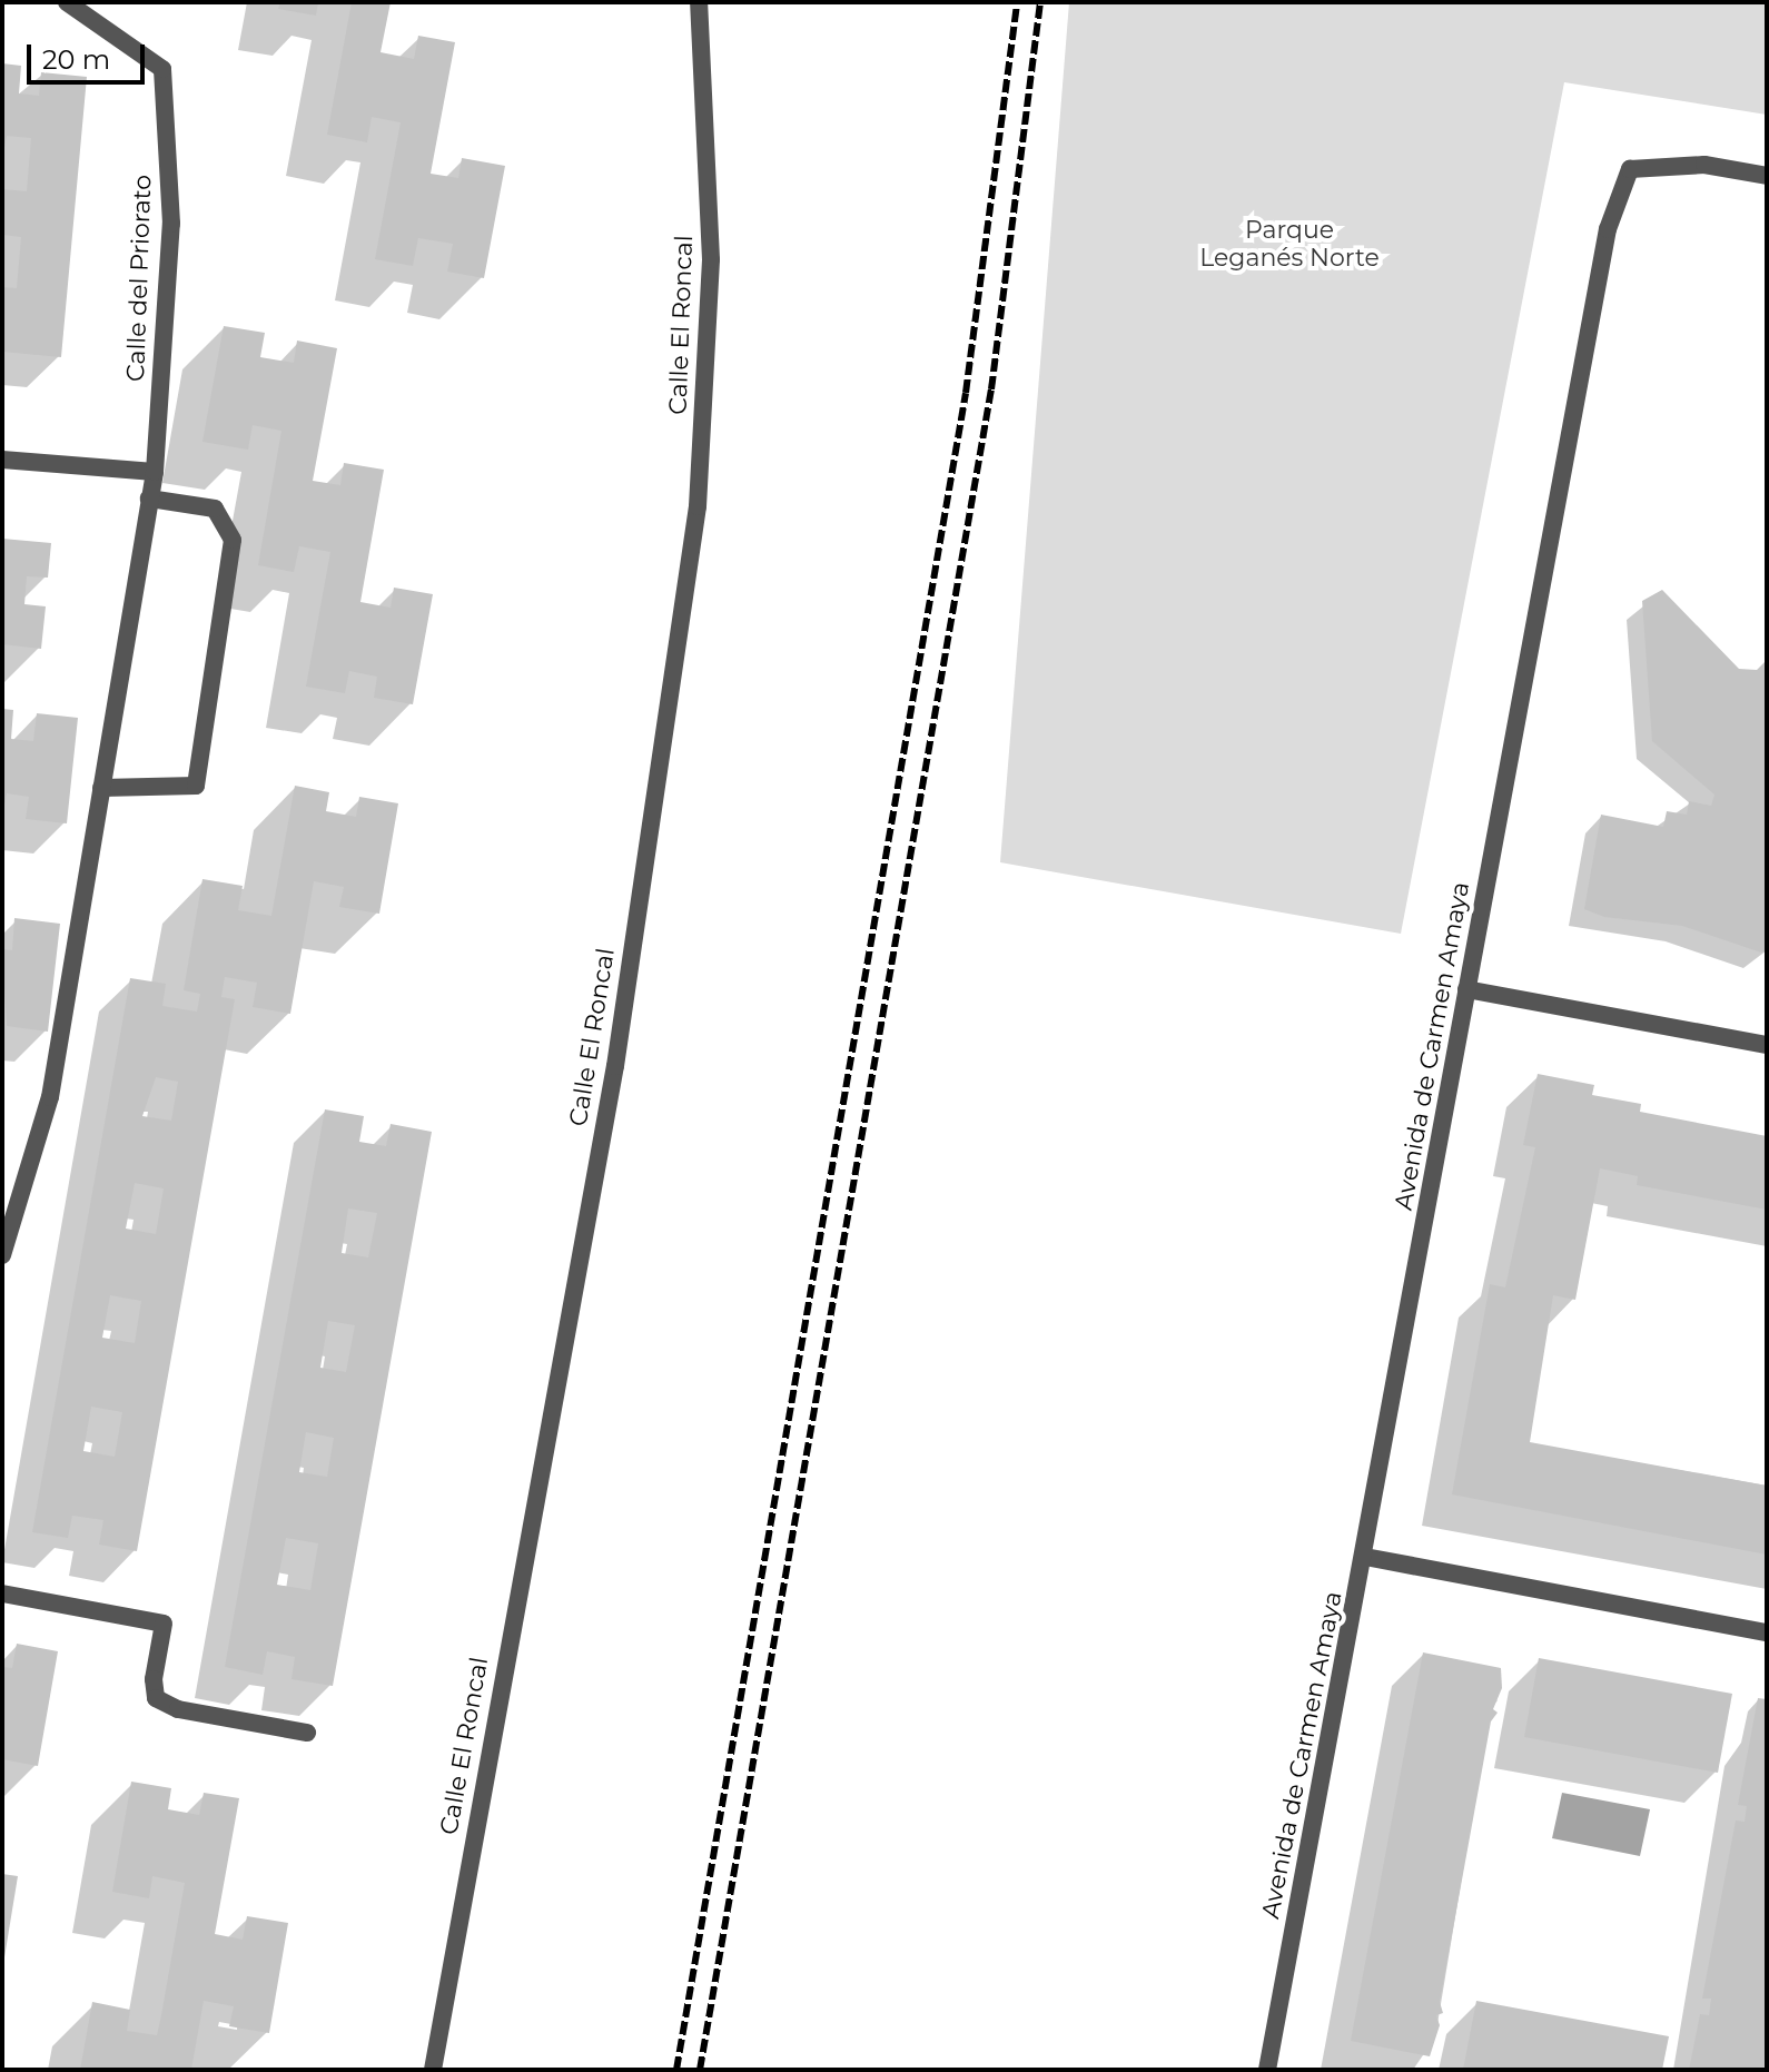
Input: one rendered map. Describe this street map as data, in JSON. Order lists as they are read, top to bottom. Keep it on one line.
{"streets":{"street":["Calle del Priorato","Calle El Roncal","Avenida de Carmen Amaya"]},"parks":["Parque Leganés Norte"],"scale_bar":"20 m"}
